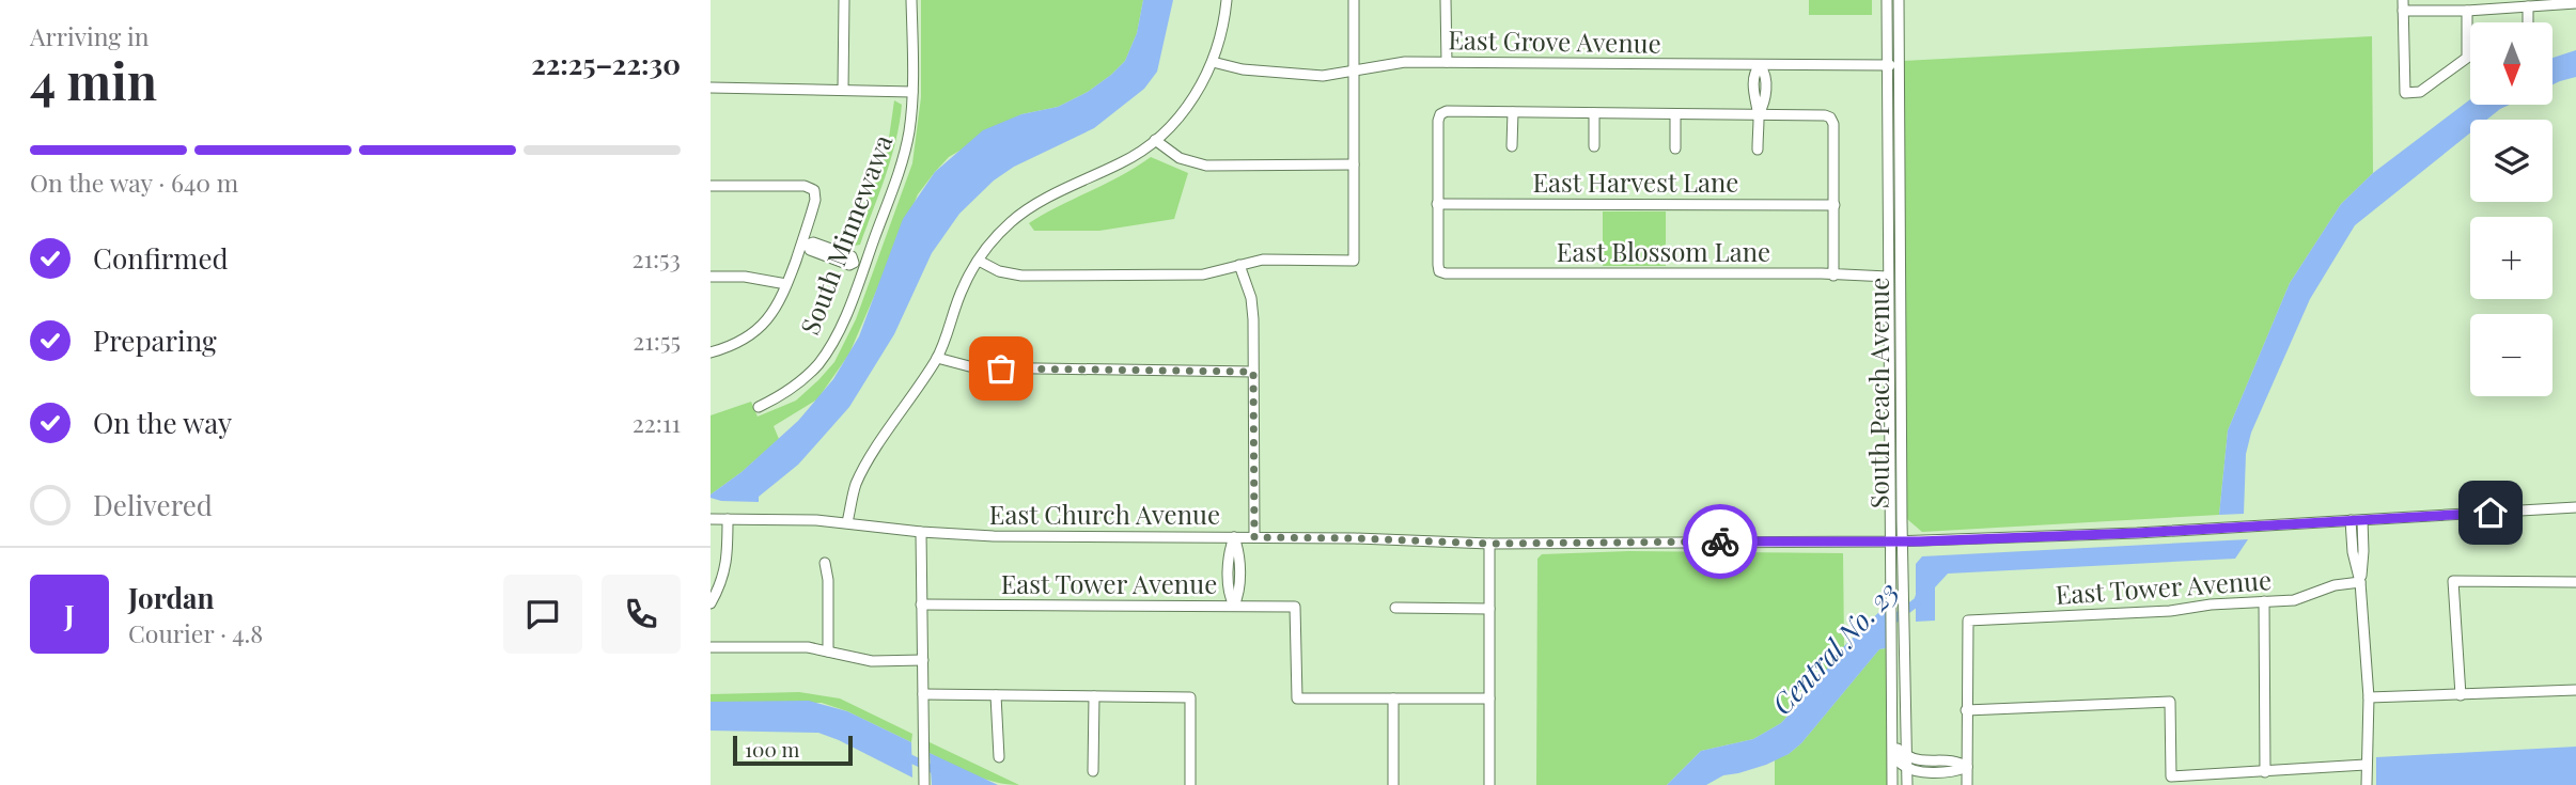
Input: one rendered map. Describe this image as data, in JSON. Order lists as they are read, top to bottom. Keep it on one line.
{"streets":{"street":["East Grove Avenue","East Harvest Lane","South Minnewawa","East Blossom Lane","South Peach Avenue","East Church Avenue","East Tower Avenue"]},"crossings":[["East Grove Avenue","South Peach Avenue"],["East Blossom Lane","South Peach Avenue"],["South Peach Avenue","East Church Avenue"]],"water":["Central No. 23"],"scale_bar":"100 m","north":"bottom","page":{"heading":["4 min","Arriving in","22:25–22:30"],"panel":["Jordan","Courier · 4.8"],"map_buttons":["+","−"],"bar":"On the way · 640 m","list":[["Confirmed","21:53"],["Preparing","21:55"],["On the way","22:11"],"Delivered"],"round":"J","scale":"100 m"}}
